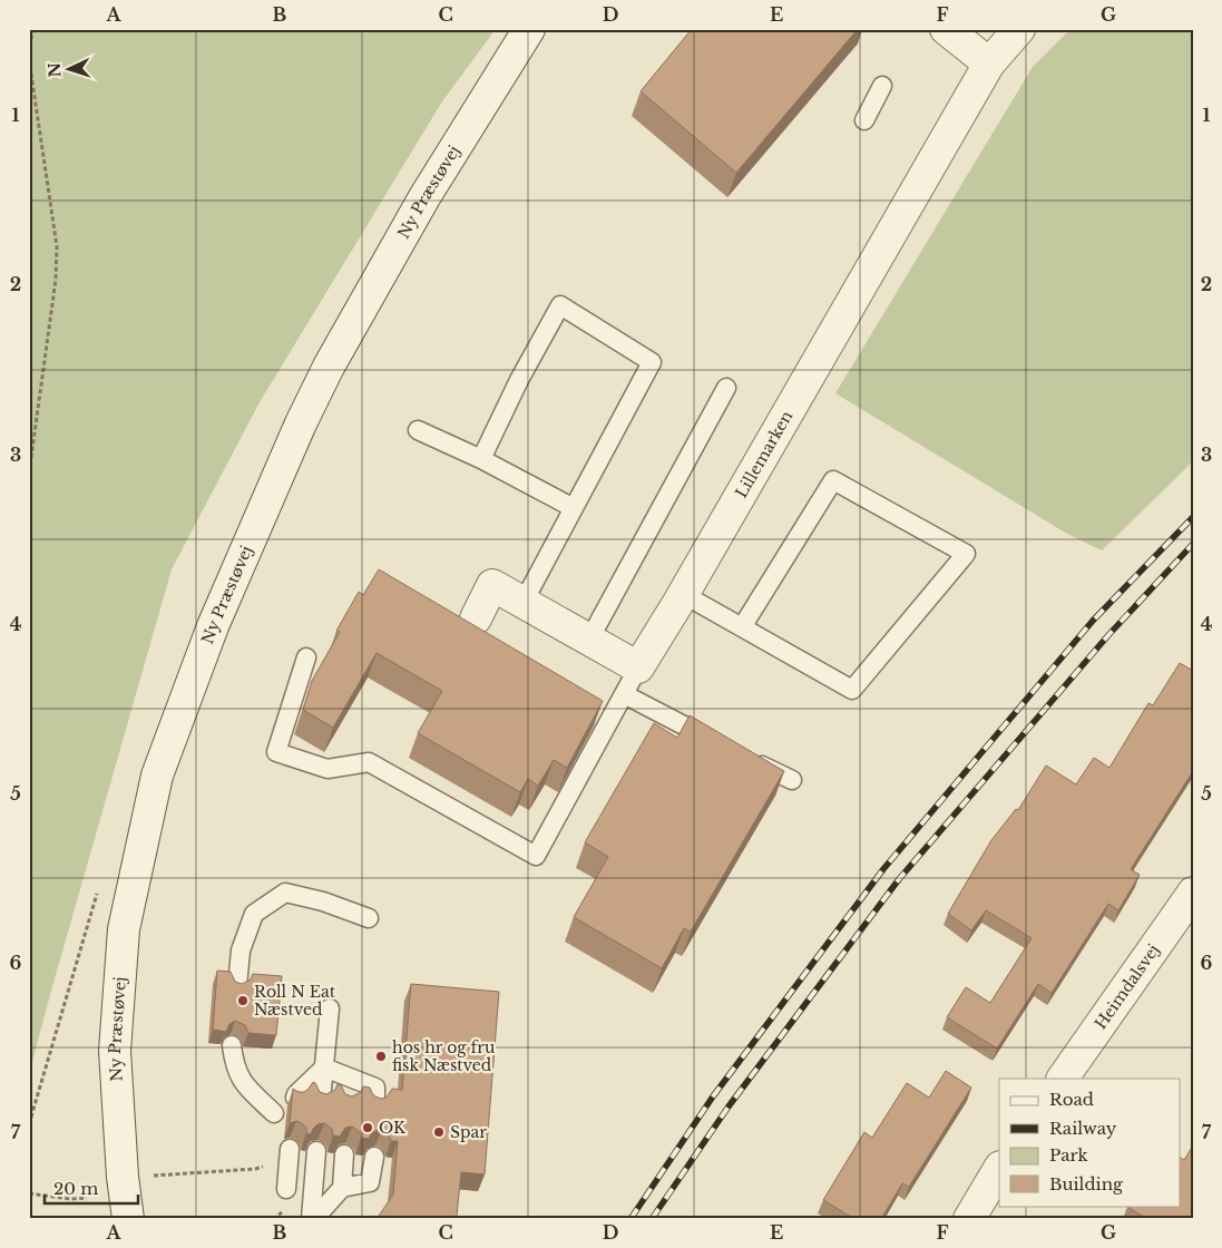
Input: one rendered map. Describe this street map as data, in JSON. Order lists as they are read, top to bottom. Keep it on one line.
{"streets":{"street":["Ny Præstøvej","Lillemarken","Heimdalsvej"]},"places":["Roll N Eat Næstved","hos hr og fru fisk Næstved","OK","Spar"],"legend":["Road","Railway","Park","Building"],"scale_bar":"20 m","north":"left","grid":{"columns":["A","B","C","D","E","F","G"],"rows":["1","2","3","4","5","6","7"]}}
